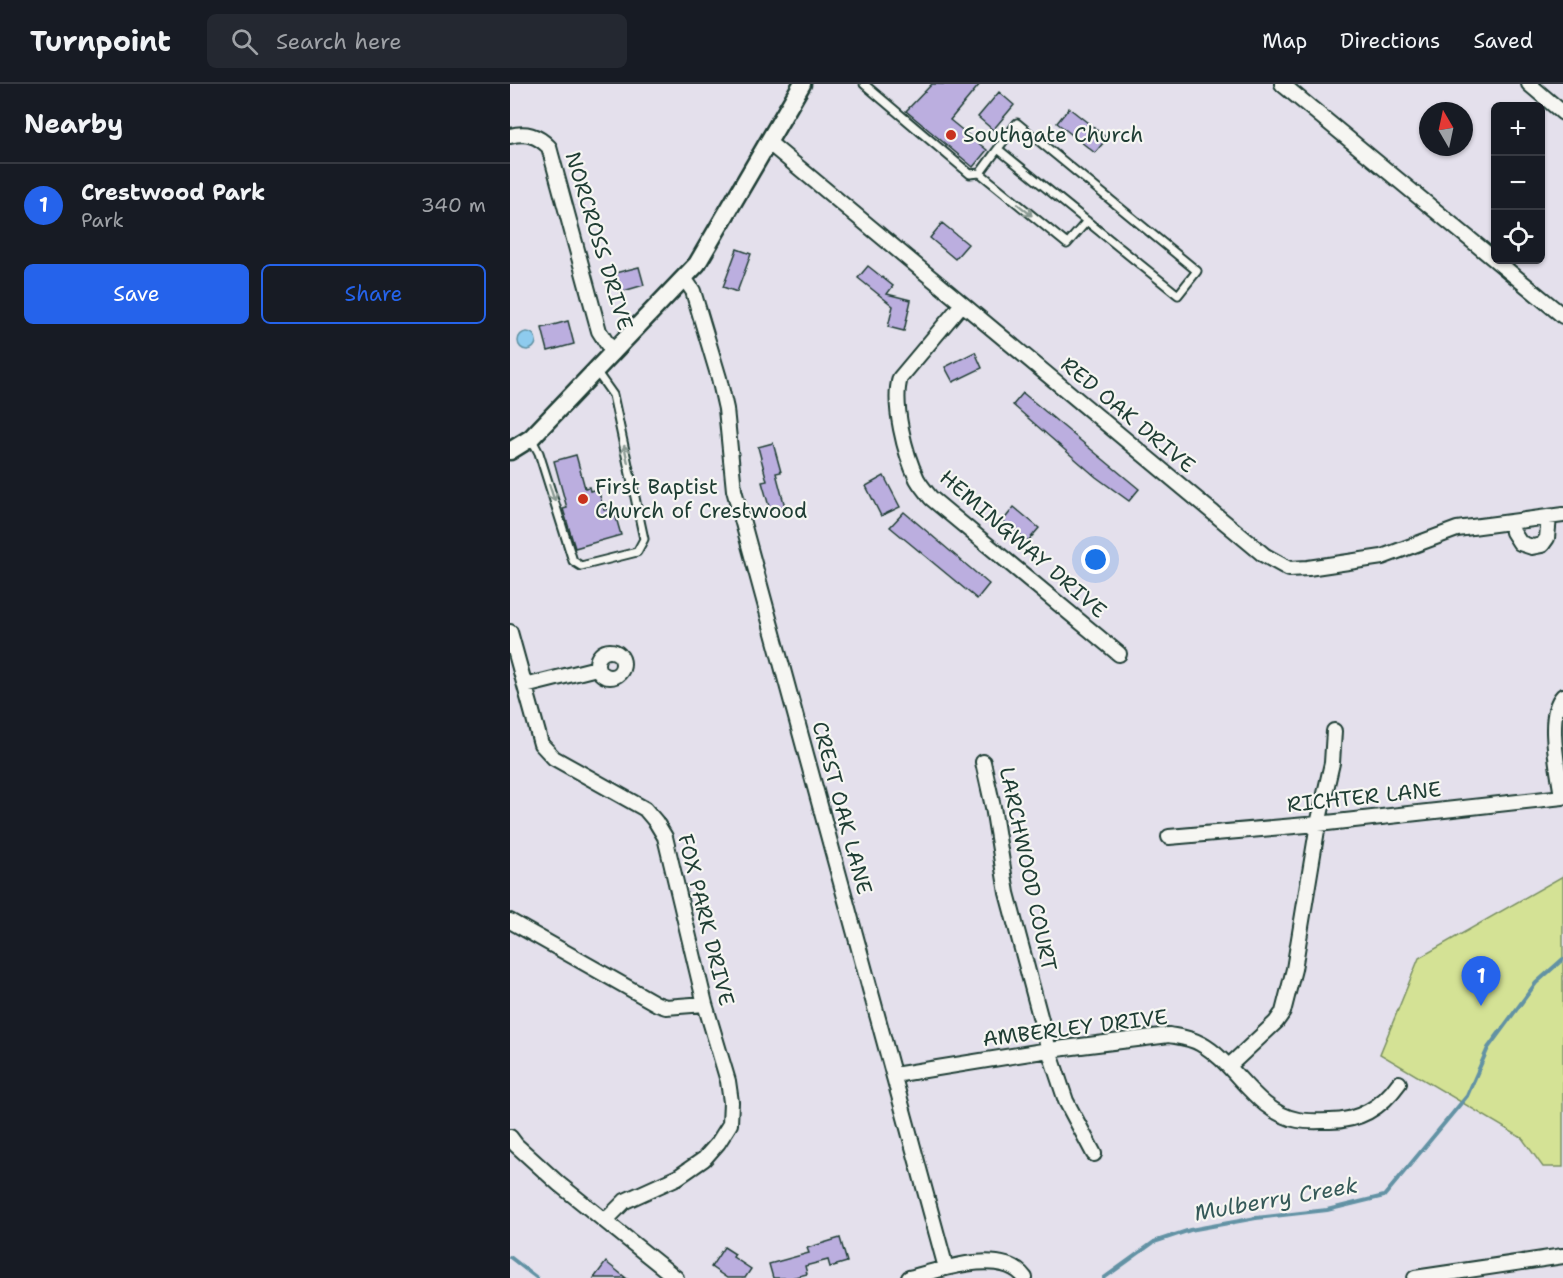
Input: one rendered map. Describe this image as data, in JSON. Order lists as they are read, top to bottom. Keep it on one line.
{"streets":{"street":["NORCROSS DRIVE","RED OAK DRIVE","HEMINGWAY DRIVE","RICHTER LANE","CREST OAK LANE","LARCHWOOD COURT","FOX PARK DRIVE","AMBERLEY DRIVE"]},"crossings":[["RED OAK DRIVE","HEMINGWAY DRIVE"],["CREST OAK LANE","AMBERLEY DRIVE"],["LARCHWOOD COURT","AMBERLEY DRIVE"]],"water":["Mulberry Creek"],"places":["Southgate Church","First Baptist Church of Crestwood"],"north":"top","page":{"header":"Turnpoint","search":"Search here","nav":["Map","Directions","Saved"],"heading":"Nearby","map_buttons":["+","−"],"list":[{"mark":"1","name":"Crestwood Park","note":"Park","value":"340 m"}],"buttons":["Save","Share"],"pins":"1"}}
